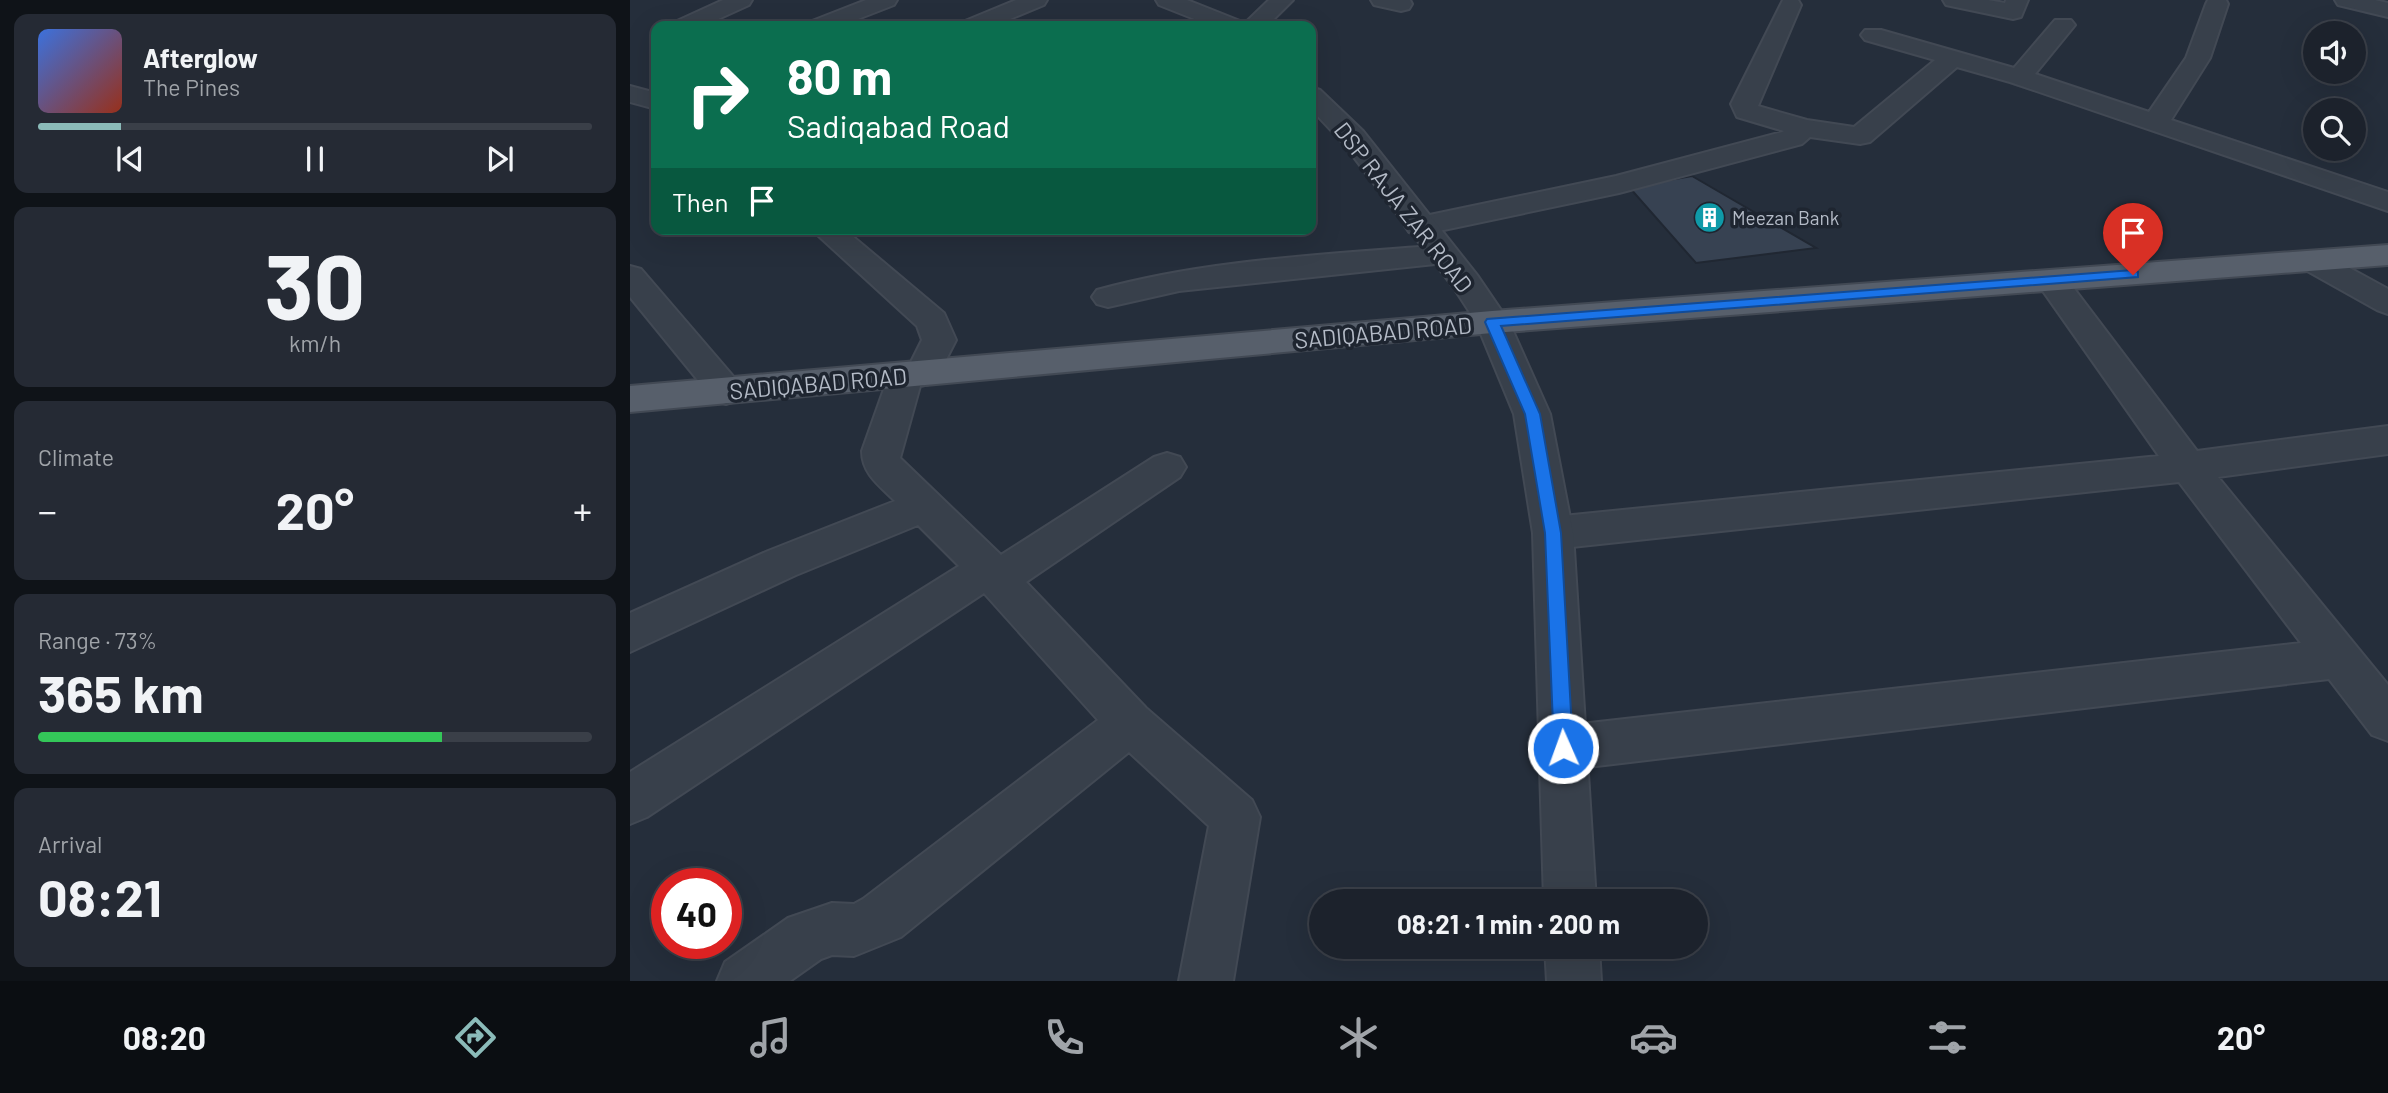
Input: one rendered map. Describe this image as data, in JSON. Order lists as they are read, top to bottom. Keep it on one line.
{"streets":{"main road":["SADIQABAD ROAD"],"street":["DSP RAJA ZAR ROAD"]},"crossings":[["DSP RAJA ZAR ROAD","SADIQABAD ROAD"]],"places":{"building":["Meezan Bank"]},"page":{"turn":["80 m","Sadiqabad Road"],"song":["Afterglow","The Pines"],"then":"Then","tile":[["30","km/h"],"Climate",["Range · 73%","365 km"],["Arrival","08:21"]],"heat":["−","20°","+"],"limit":"40","trip":"08:21 · 1 min · 200 m","tabs":["08:20","20°"]}}
